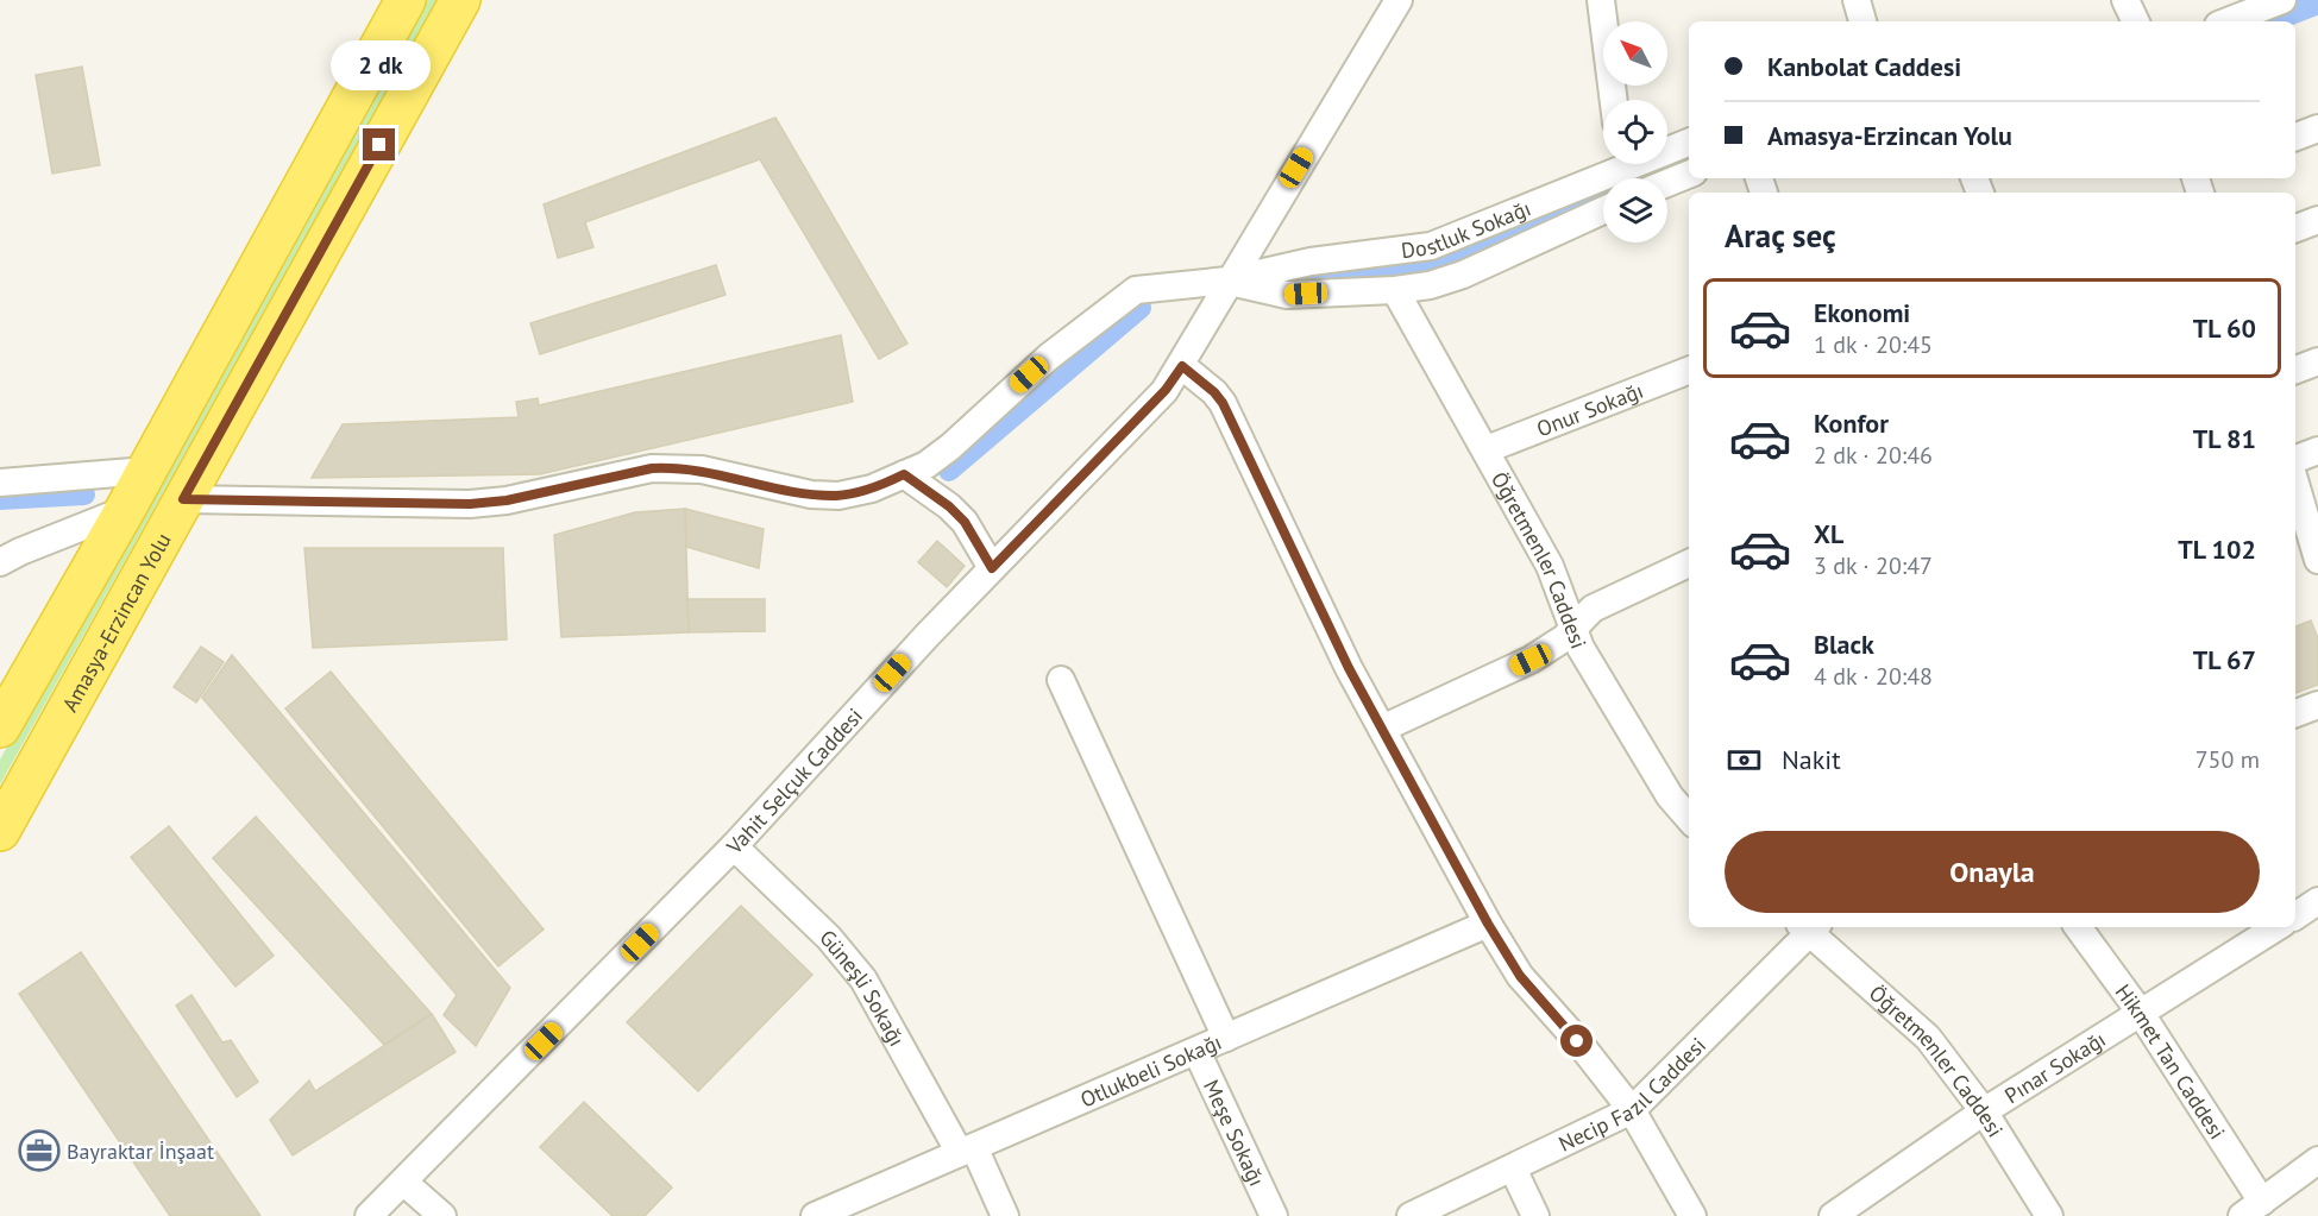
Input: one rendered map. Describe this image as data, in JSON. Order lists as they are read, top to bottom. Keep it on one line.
{"streets":{"highway":["Amasya-Erzincan Yolu"],"street":["Dostluk Sokağı","Onur Sokağı","Öğretmenler Caddesi","Vahit Selçuk Caddesi","Güneşli Sokağı","Hikmet Tan Caddesi","Pınar Sokağı","Otlukbeli Sokağı","Necip Fazıl Caddesi","Meşe Sokağı"]},"crossings":[["Dostluk Sokağı","Öğretmenler Caddesi"],["Dostluk Sokağı","Amasya-Erzincan Yolu"],["Dostluk Sokağı","Vahit Selçuk Caddesi"],["Onur Sokağı","Öğretmenler Caddesi"],["Öğretmenler Caddesi","Pınar Sokağı"],["Öğretmenler Caddesi","Necip Fazıl Caddesi"],["Vahit Selçuk Caddesi","Güneşli Sokağı"],["Güneşli Sokağı","Otlukbeli Sokağı"],["Hikmet Tan Caddesi","Pınar Sokağı"],["Otlukbeli Sokağı","Meşe Sokağı"]],"places":{"office":["Bayraktar İnşaat"]},"north":"top left","page":{"banner":["Kanbolat Caddesi","Amasya-Erzincan Yolu"],"bubble":"2 dk","heading":"Araç seç","list":[{"name":"Ekonomi","note":"1 dk · 20:45","value":"TL 60"},{"name":"Konfor","note":"2 dk · 20:46","value":"TL 81"},{"name":"XL","note":"3 dk · 20:47","value":"TL 102"},{"name":"Black","note":"4 dk · 20:48","value":"TL 67"}],"pay":["Nakit","750 m"],"buttons":"Onayla"}}
